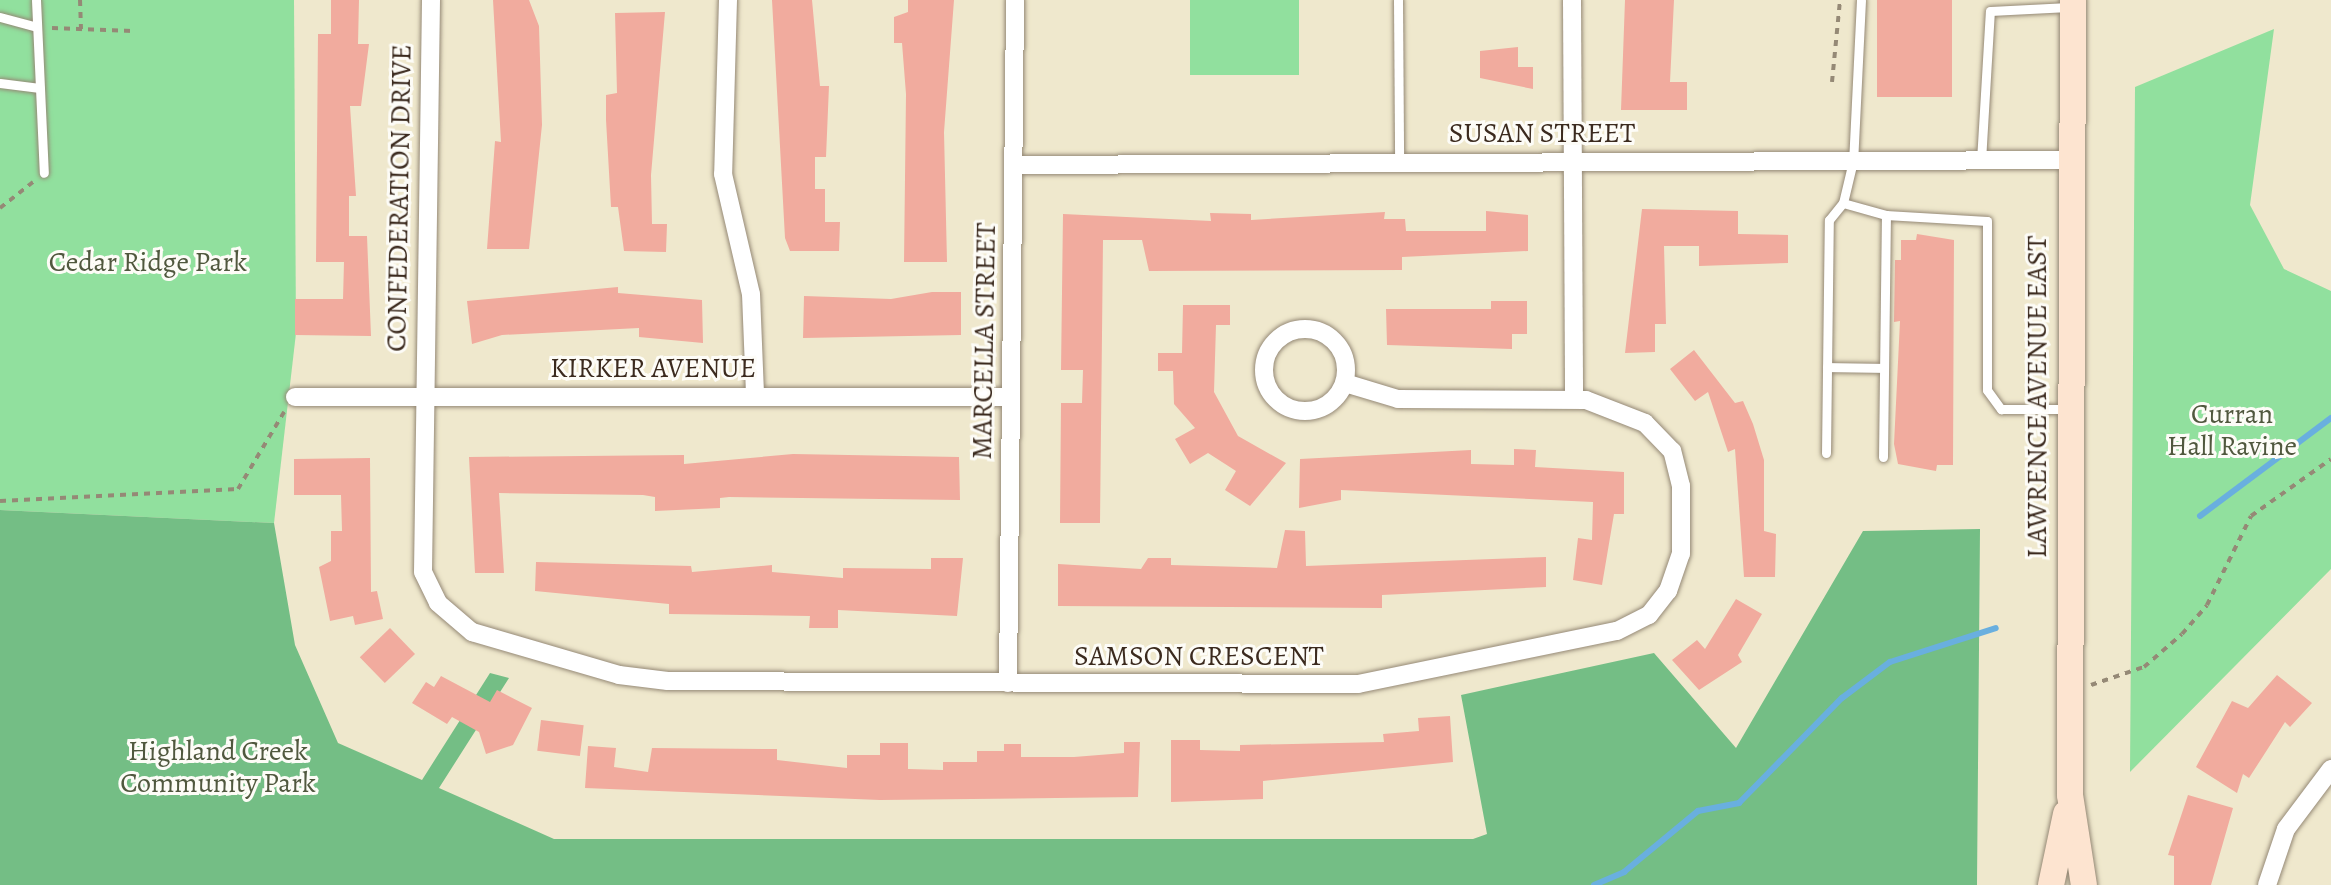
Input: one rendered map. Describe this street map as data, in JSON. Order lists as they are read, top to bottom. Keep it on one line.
{"streets":{"main road":["LAWRENCE AVENUE EAST"],"street":["SUSAN STREET","CONFEDERATION DRIVE","MARCELLA STREET","KIRKER AVENUE","SAMSON CRESCENT"]},"crossings":[["SUSAN STREET","MARCELLA STREET"],["SUSAN STREET","LAWRENCE AVENUE EAST"],["CONFEDERATION DRIVE","KIRKER AVENUE"],["CONFEDERATION DRIVE","SAMSON CRESCENT"],["MARCELLA STREET","KIRKER AVENUE"],["MARCELLA STREET","SAMSON CRESCENT"],["KIRKER AVENUE","SAMSON CRESCENT"]],"parks":["Cedar Ridge Park","Curran Hall Ravine","Highland Creek Community Park"]}
